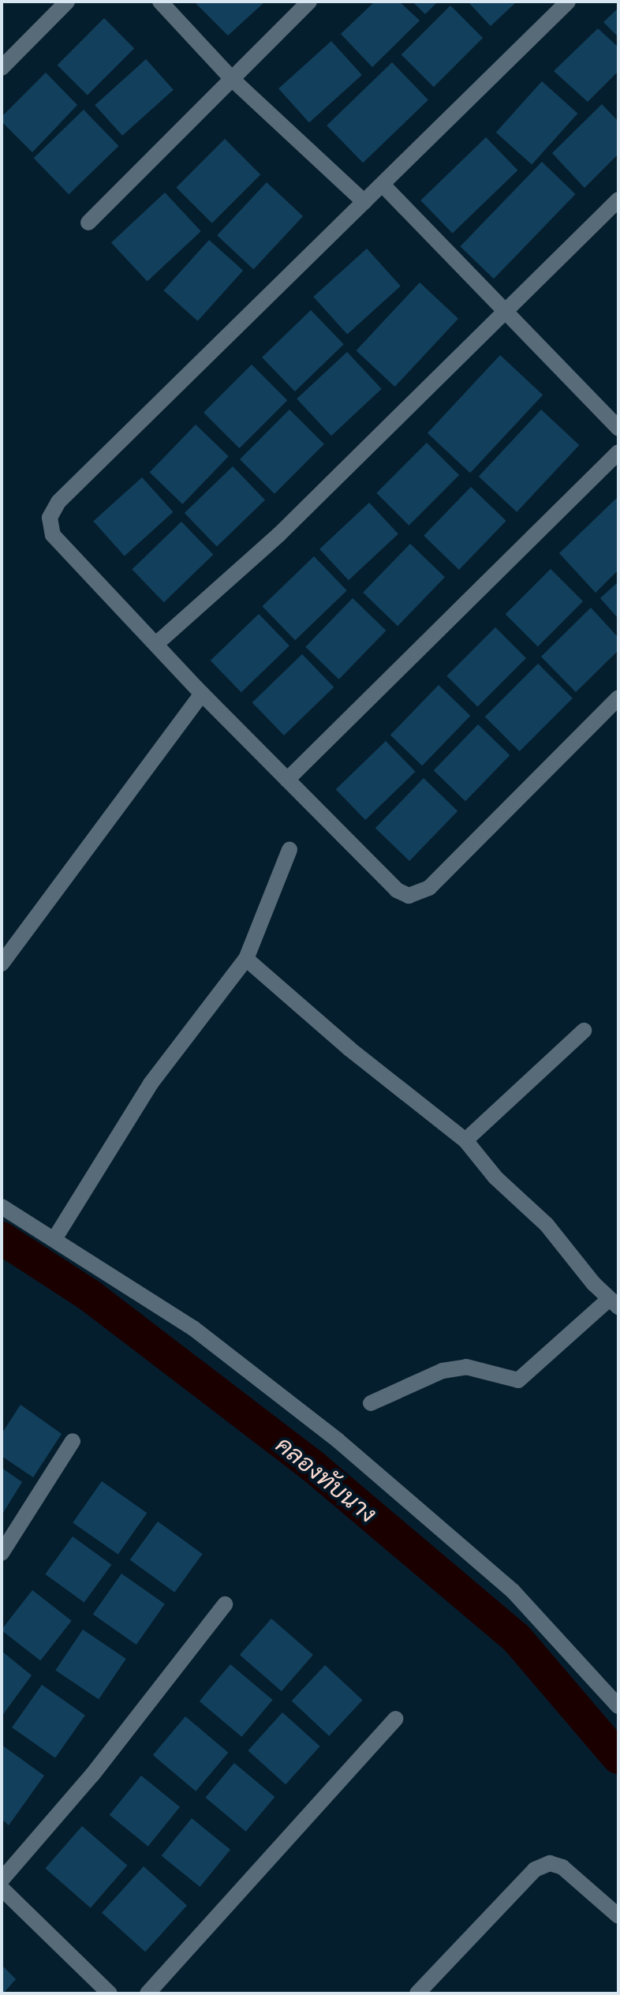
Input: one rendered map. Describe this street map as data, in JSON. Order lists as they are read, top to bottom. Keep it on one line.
{"water":["คลองทับนาง"]}
